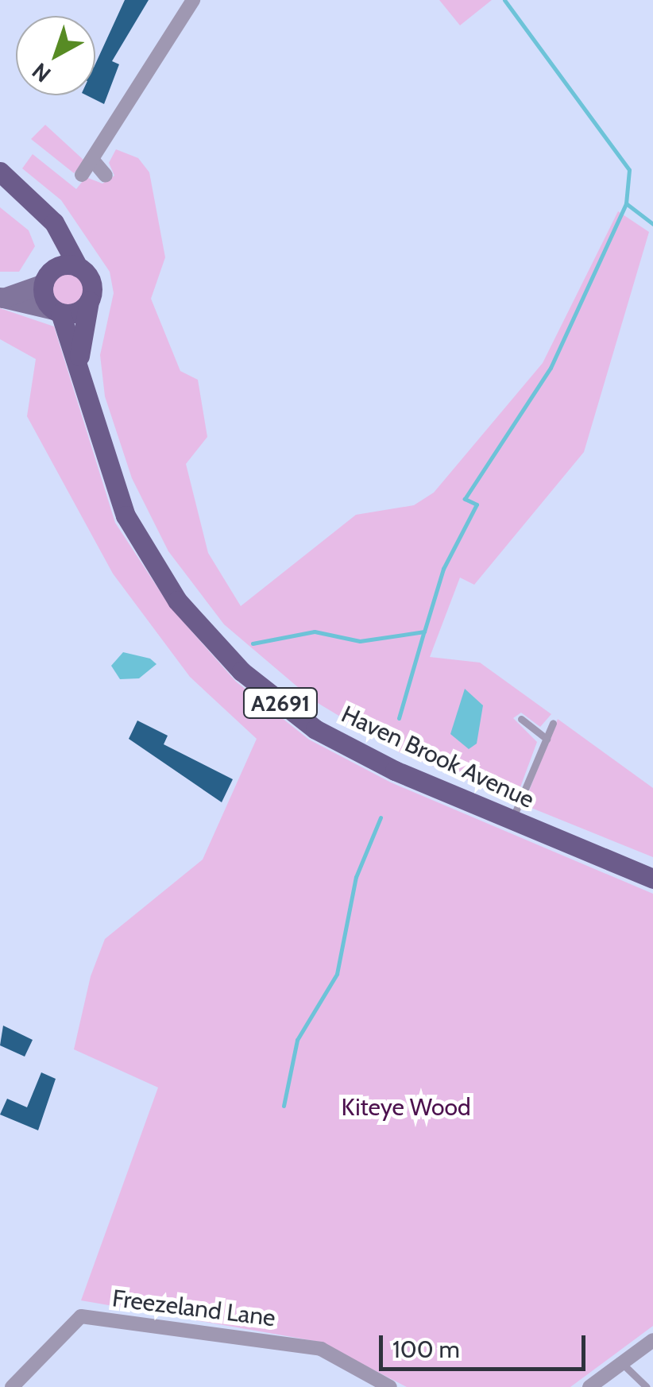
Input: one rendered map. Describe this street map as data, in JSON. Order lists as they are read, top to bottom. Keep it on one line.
{"streets":{"main road":["A2691","Haven Brook Avenue"],"street":["Freezeland Lane"]},"parks":["Kiteye Wood"],"scale_bar":"100 m","north":"bottom left"}
